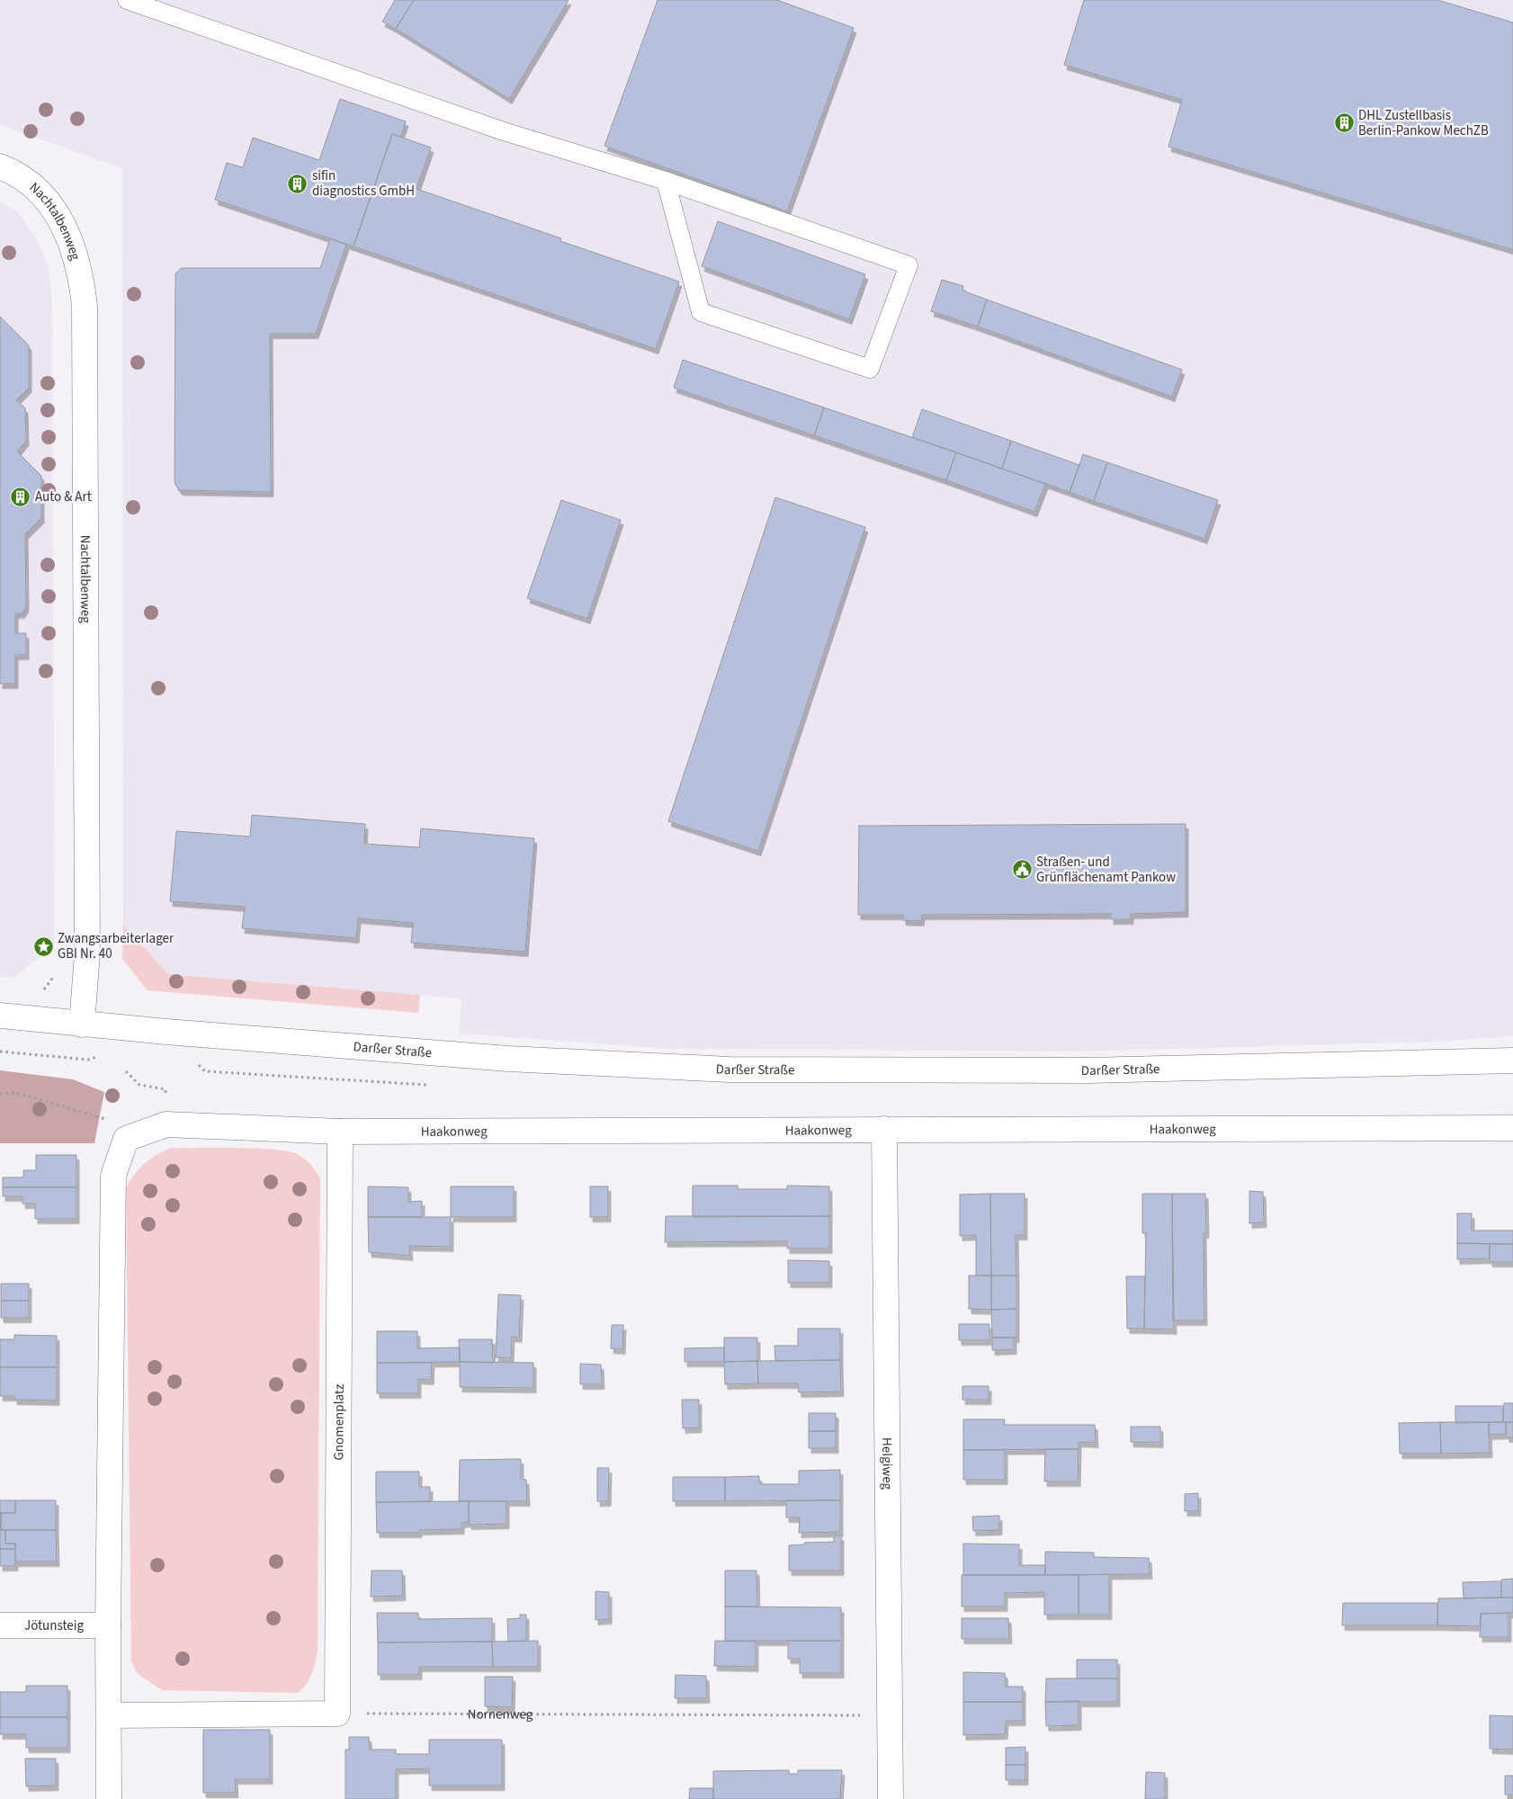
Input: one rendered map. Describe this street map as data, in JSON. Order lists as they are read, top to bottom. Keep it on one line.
{"streets":{"street":["Nachtalbenweg","Darßer Straße","Haakonweg","Gnomenplatz","Helgiweg","Jötunsteig"],"path":["Nornenweg"]},"crossings":[["Nachtalbenweg","Darßer Straße"],["Haakonweg","Gnomenplatz"],["Haakonweg","Helgiweg"],["Haakonweg","Jötunsteig"],["Gnomenplatz","Nornenweg"],["Helgiweg","Nornenweg"]],"places":{"building":["DHL Zustellbasis Berlin-Pankow MechZB","sifin diagnostics GmbH","Auto & Art"],"public building":["Straßen- und Grünflächenamt Pankow"],"place":["Zwangsarbeiterlager GBI Nr. 40"]}}
